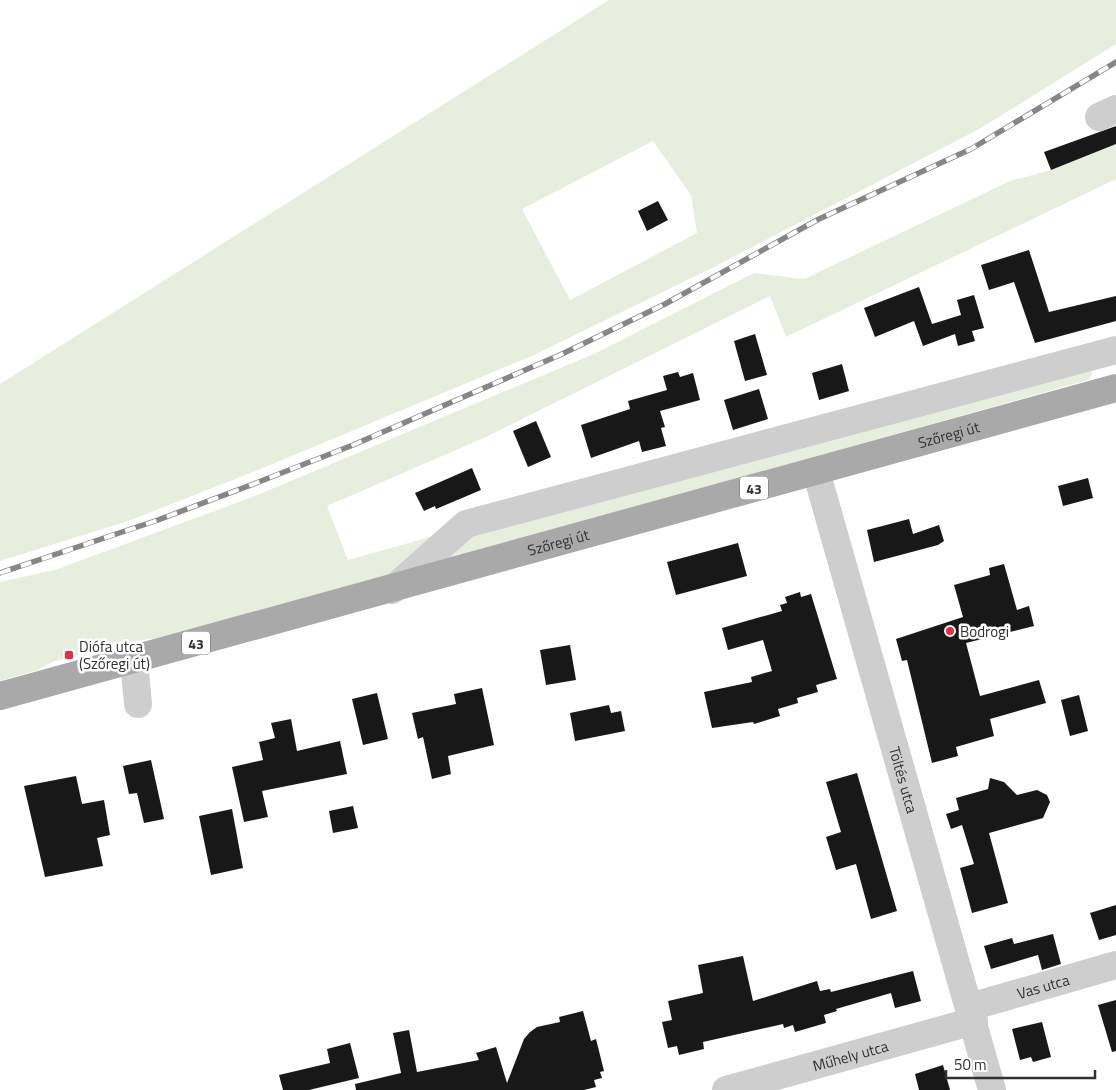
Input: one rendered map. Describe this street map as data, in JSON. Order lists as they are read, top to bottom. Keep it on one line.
{"streets":{"main road":["Szőregi út","43"],"street":["Töltés utca","Vas utca","Műhely utca"]},"crossings":[["Szőregi út","Töltés utca"],["Töltés utca","Vas utca"],["Töltés utca","Műhely utca"],["Vas utca","Műhely utca"]],"places":{"other":["Bodrogi"],"transit":["Diófa utca (Szőregi út)"]},"scale_bar":"50 m"}
